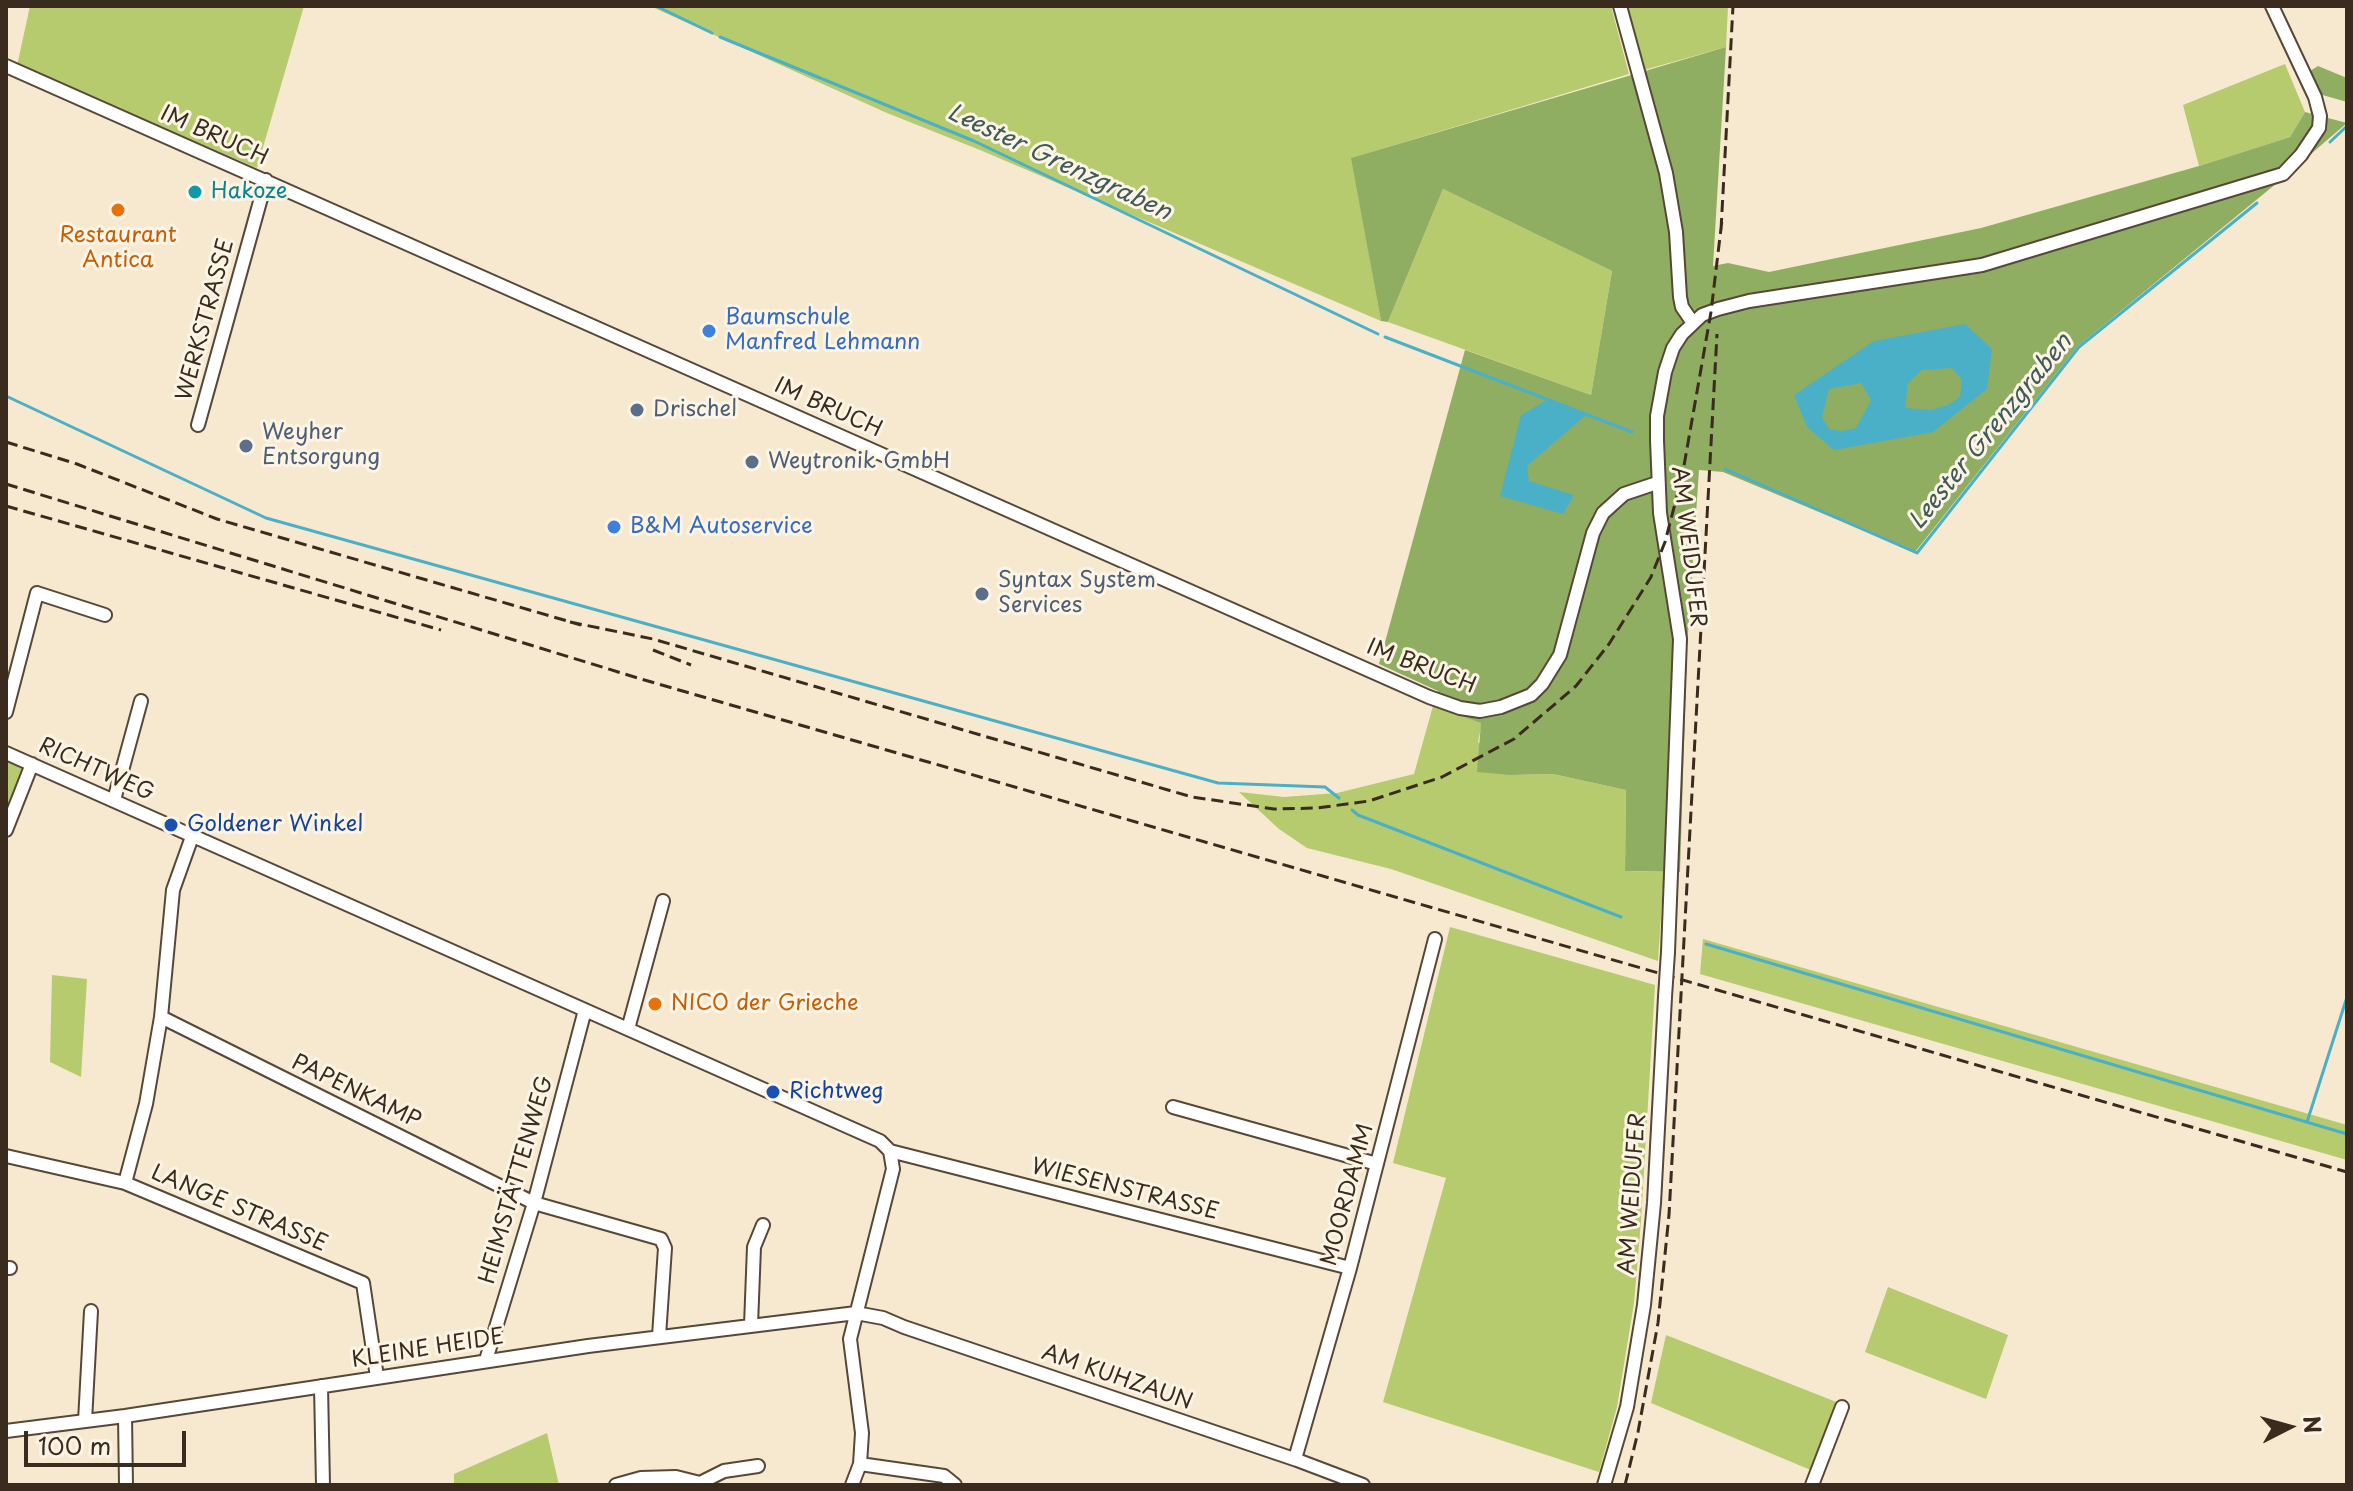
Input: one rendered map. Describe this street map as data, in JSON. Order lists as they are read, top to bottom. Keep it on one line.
{"streets":{"street":["IM BRUCH","WERKSTRASSE","AM WEIDUFER","RICHTWEG","PAPENKAMP","HEIMSTÄTTENWEG","WIESENSTRASSE","MOORDAMM","LANGE STRASSE","KLEINE HEIDE","AM KUHZAUN"]},"crossings":[["IM BRUCH","WERKSTRASSE"],["IM BRUCH","AM WEIDUFER"],["RICHTWEG","HEIMSTÄTTENWEG"],["RICHTWEG","WIESENSTRASSE"],["PAPENKAMP","HEIMSTÄTTENWEG"],["PAPENKAMP","KLEINE HEIDE"],["HEIMSTÄTTENWEG","KLEINE HEIDE"],["WIESENSTRASSE","MOORDAMM"],["MOORDAMM","AM KUHZAUN"],["LANGE STRASSE","KLEINE HEIDE"],["KLEINE HEIDE","AM KUHZAUN"]],"water":["Leester Grenzgraben"],"places":["Hakoze","Restaurant Antica","Baumschule Manfred Lehmann","Drischel","Weyher Entsorgung","Weytronik GmbH","B&M Autoservice","Syntax System Services","Goldener Winkel","NICO der Grieche","Richtweg"],"scale_bar":"100 m","north":"right"}
